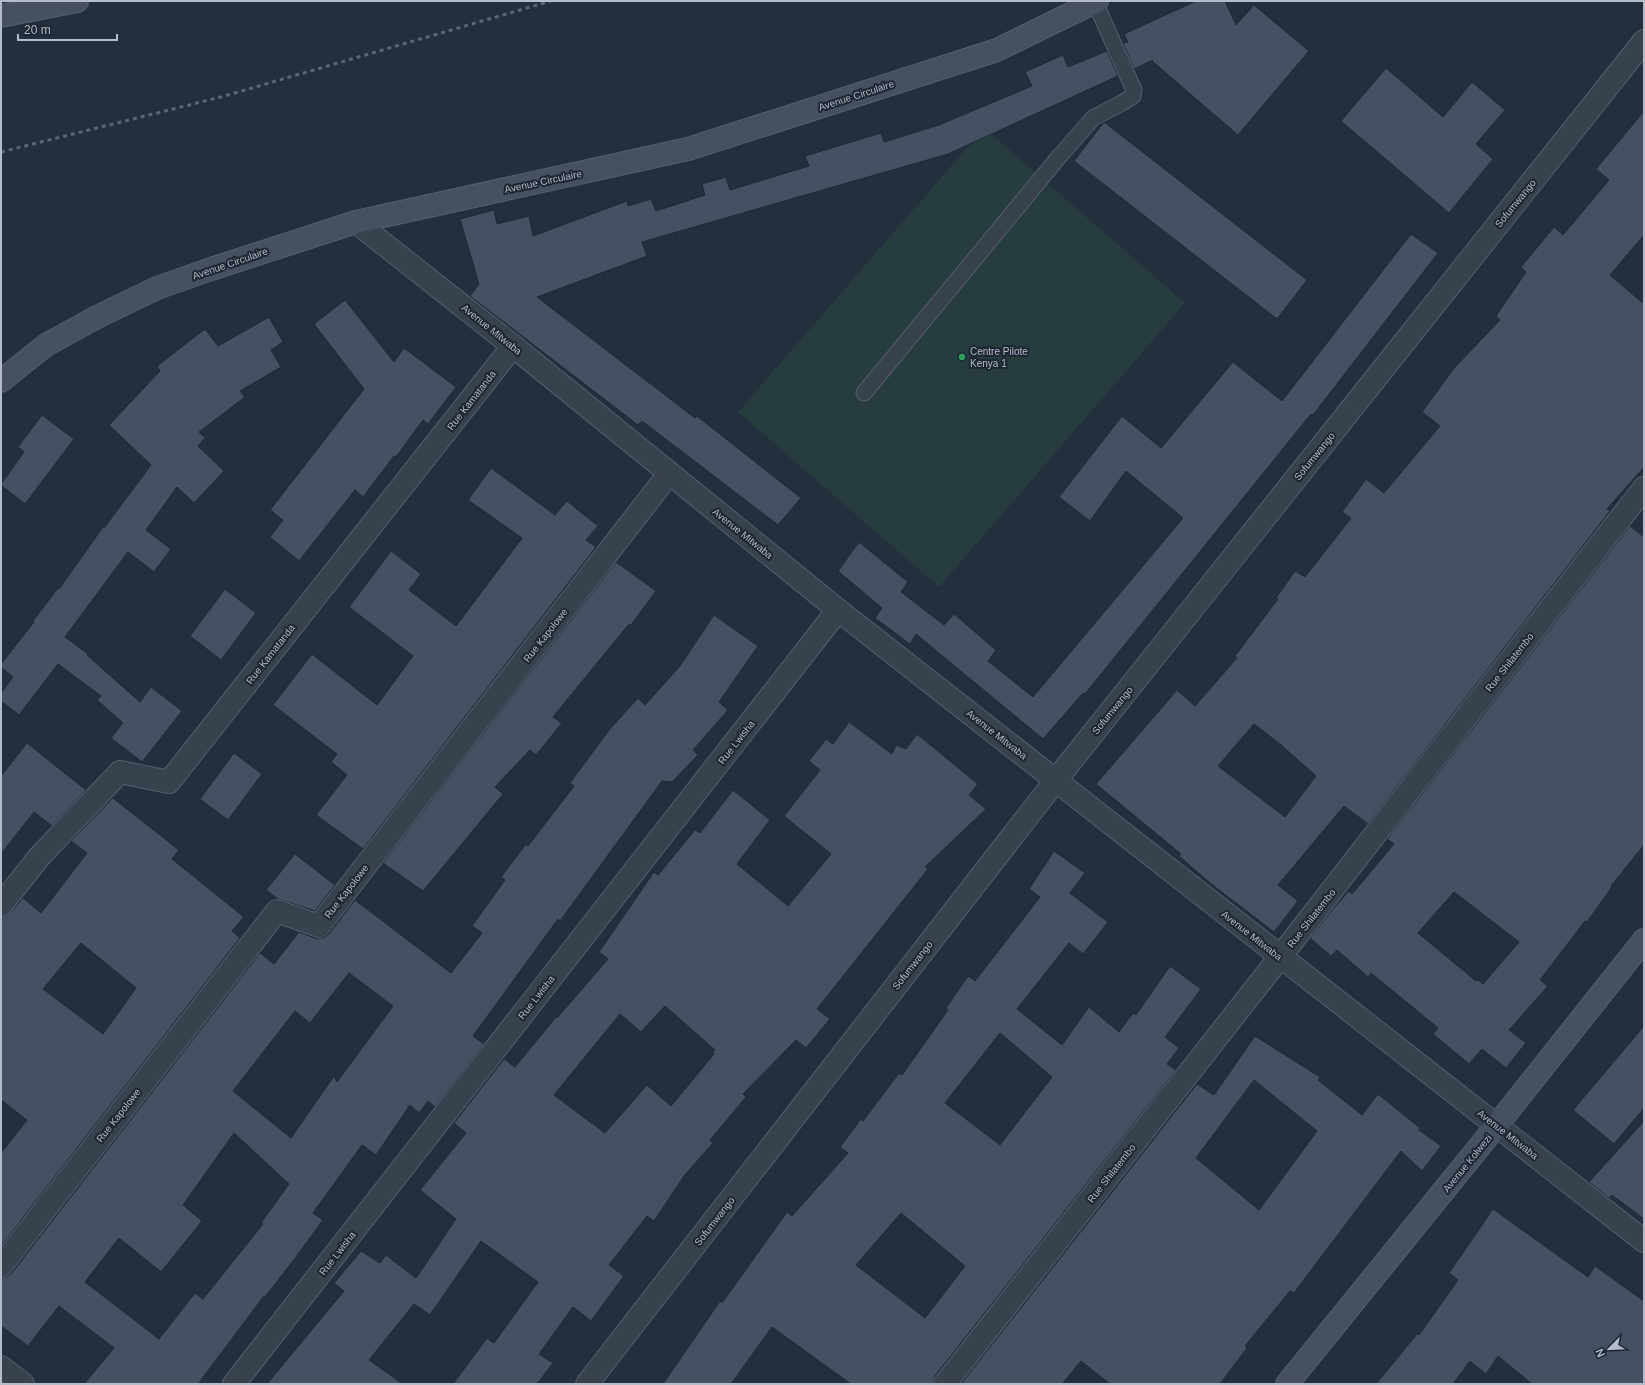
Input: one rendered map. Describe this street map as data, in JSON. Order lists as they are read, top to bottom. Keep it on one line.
{"streets":{"street":["Avenue Circulaire","Sofumwango","Avenue Mitwaba","Rue Kamatanda","Rue Kapolowe","Rue Shilatembo","Rue Lwisha","Avenue Kolwezi"]},"crossings":[["Avenue Circulaire","Avenue Mitwaba"],["Sofumwango","Avenue Mitwaba"],["Avenue Mitwaba","Rue Kamatanda"],["Avenue Mitwaba","Rue Shilatembo"],["Avenue Mitwaba","Rue Lwisha"],["Avenue Mitwaba","Avenue Kolwezi"]],"places":["Centre Pilote Kenya 1"],"scale_bar":"20 m","north":"bottom left"}
